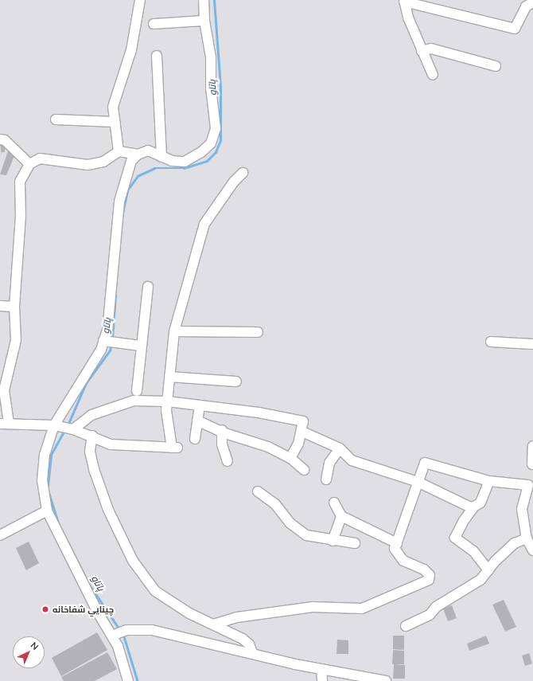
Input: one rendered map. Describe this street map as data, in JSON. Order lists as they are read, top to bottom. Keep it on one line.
{"water":["پاتاو"],"places":["چينايي شفاخانه"],"north":"top right"}
